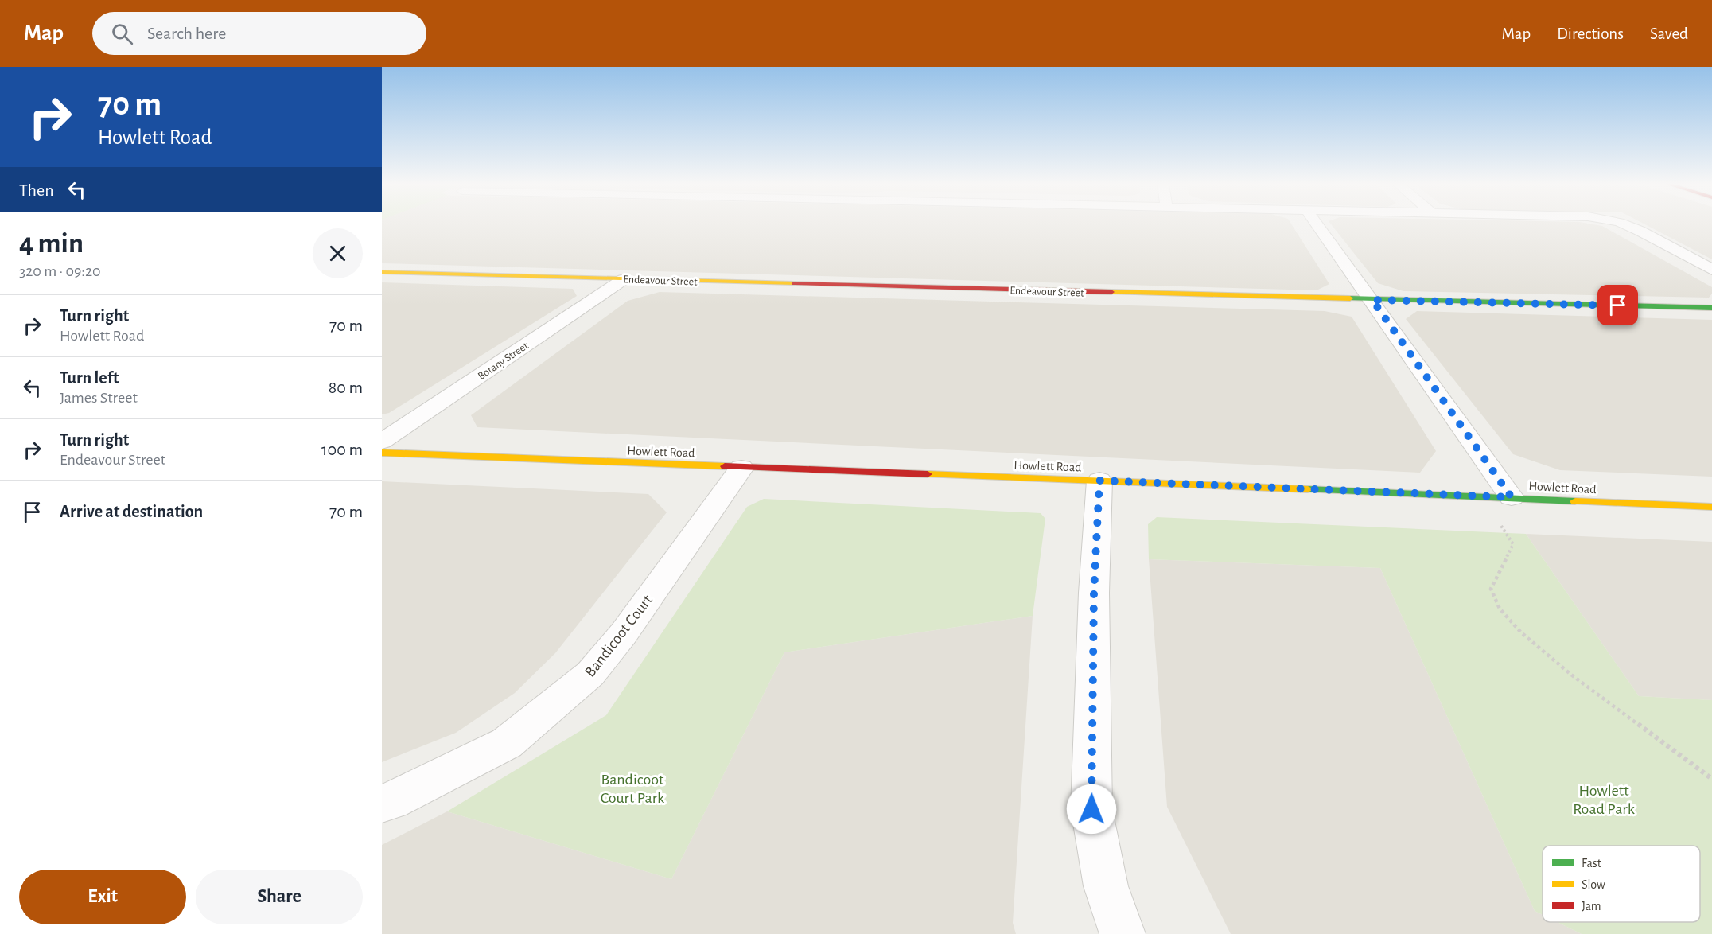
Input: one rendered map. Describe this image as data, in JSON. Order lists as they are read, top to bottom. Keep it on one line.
{"streets":{"street":["Endeavour Street","Botany Street","Howlett Road","Bandicoot Court"]},"crossings":[["Endeavour Street","Botany Street"],["Howlett Road","Bandicoot Court"]],"parks":["Bandicoot Court Park","Howlett Road Park"],"legend":["Fast","Slow","Jam"],"page":{"header":"Map","search":"Search here","nav":["Map","Directions","Saved"],"turn":["70 m","Howlett Road"],"then":"Then","heading":["4 min","320 m · 09:20"],"list":[{"name":"Turn right","note":"Howlett Road","value":"70 m"},{"name":"Turn left","note":"James Street","value":"80 m"},{"name":"Turn right","note":"Endeavour Street","value":"100 m"},{"name":"Arrive at destination","value":"70 m"}],"buttons":["Exit","Share"]}}
